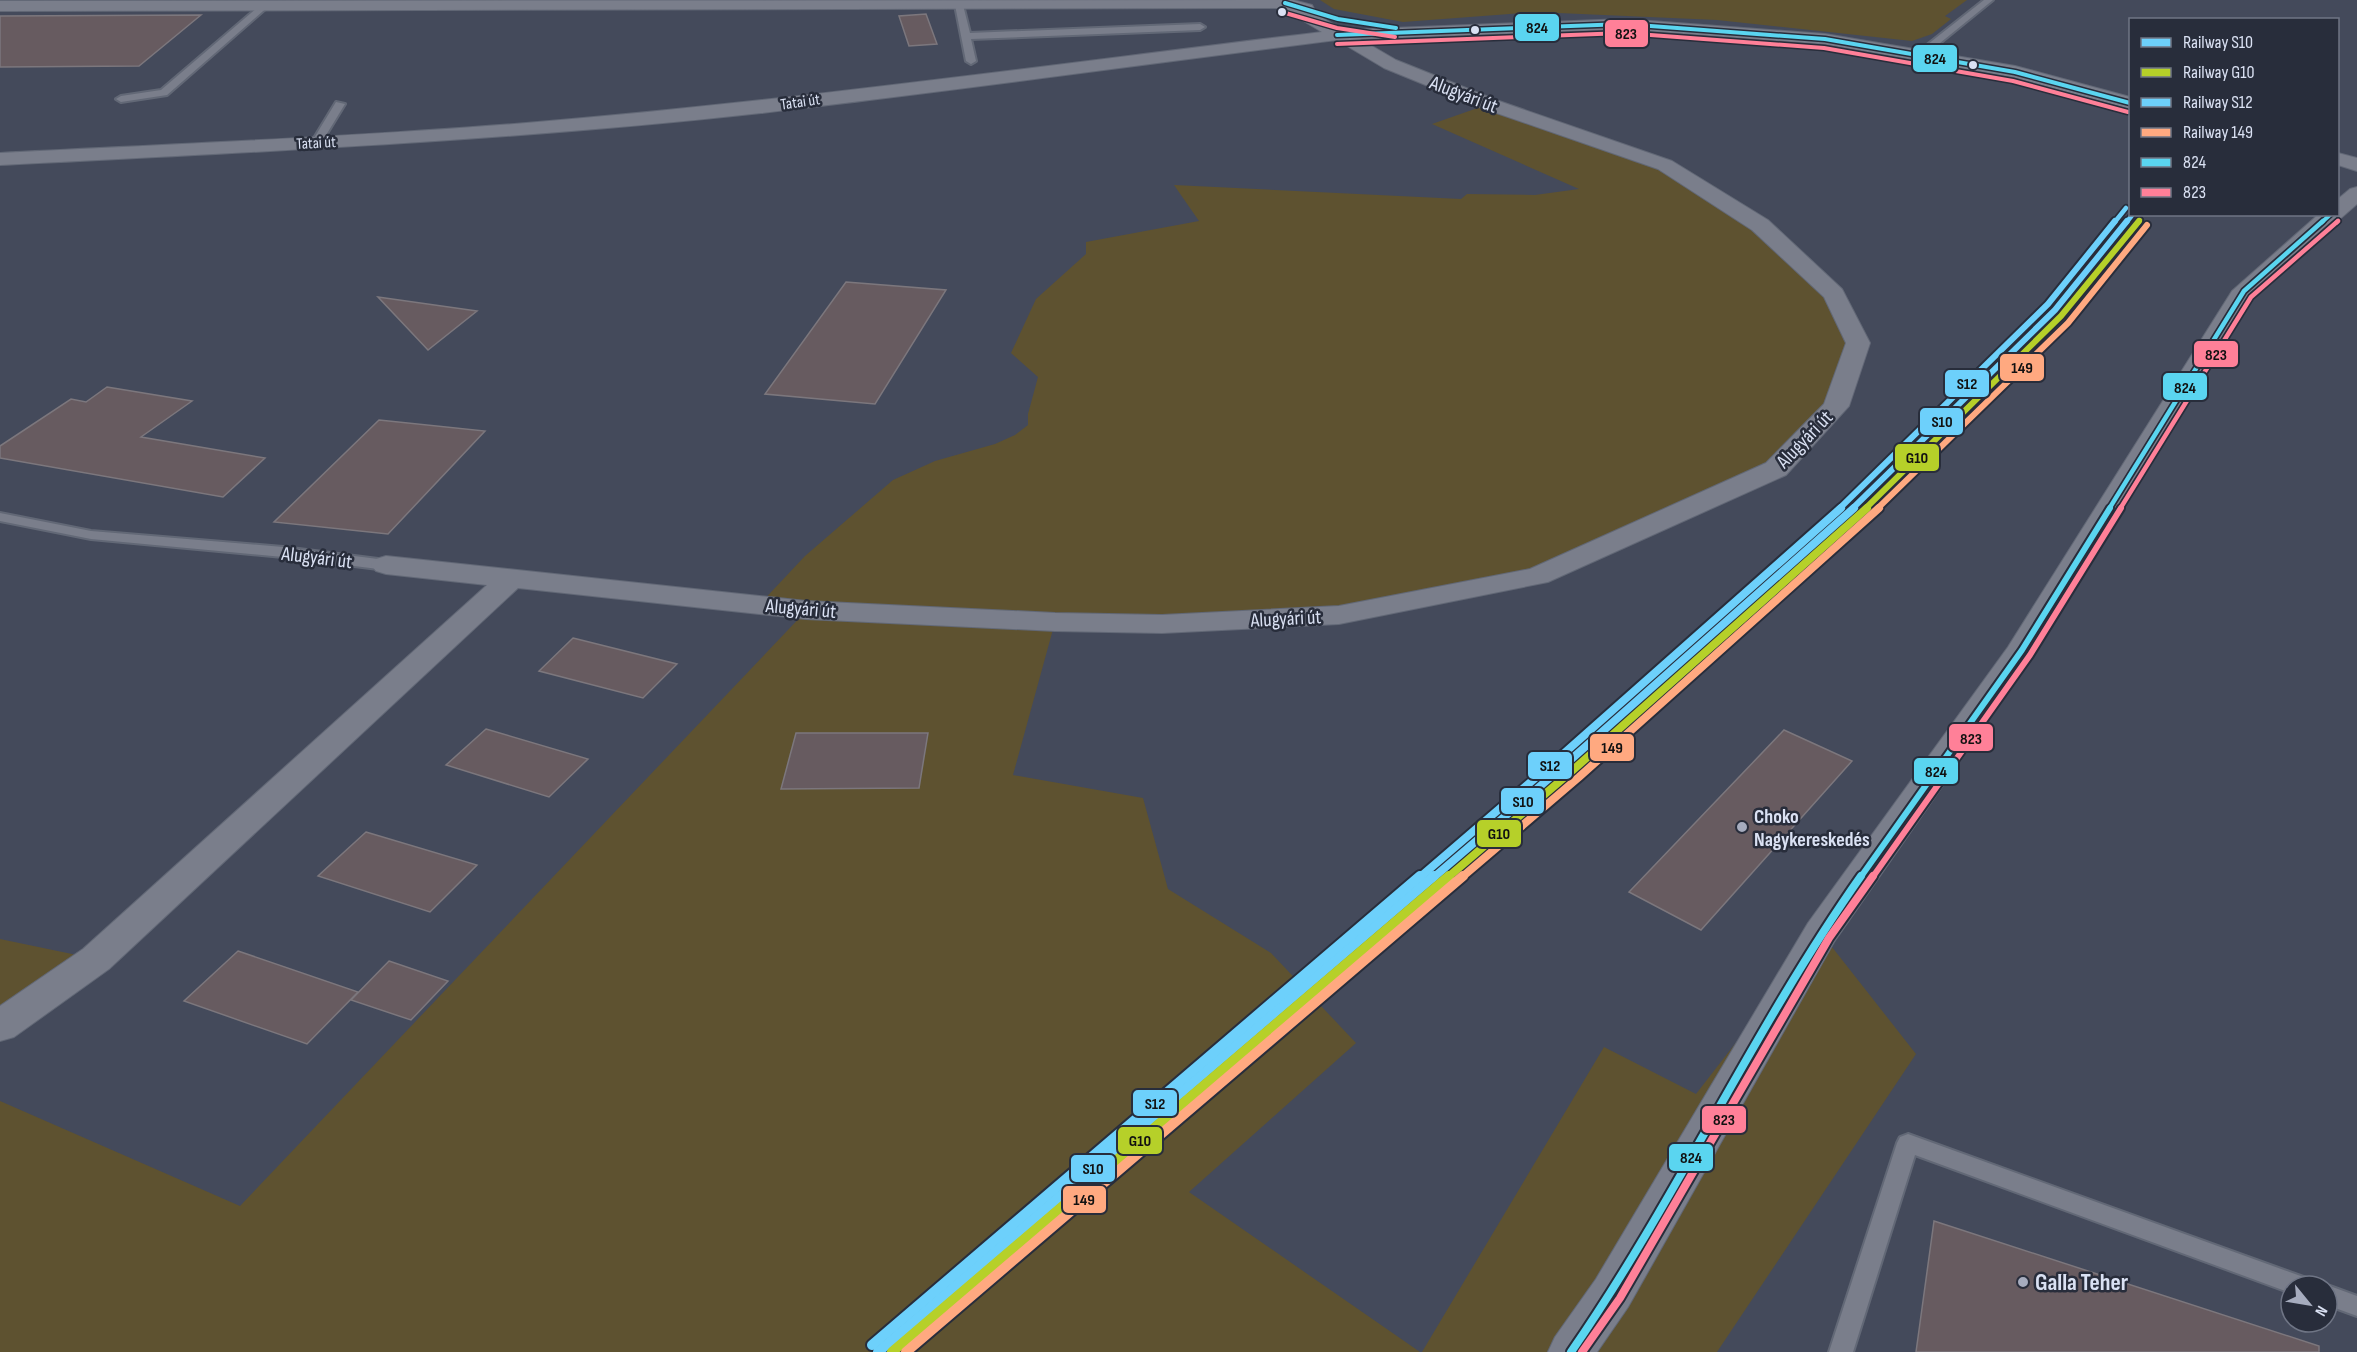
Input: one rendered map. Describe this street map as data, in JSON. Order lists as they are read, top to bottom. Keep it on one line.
{"streets":{"street":["Alugyári út","Tatai út"]},"crossings":[["Alugyári út","Tatai út"]],"places":["Choko Nagykereskedés","Galla Teher"],"lines":["transit line 824","transit line 823","rail line S12","rail line S10","rail line G10","rail line 149"],"legend":["Railway S10","Railway G10","Railway S12","Railway 149","824","823"],"north":"bottom right"}
